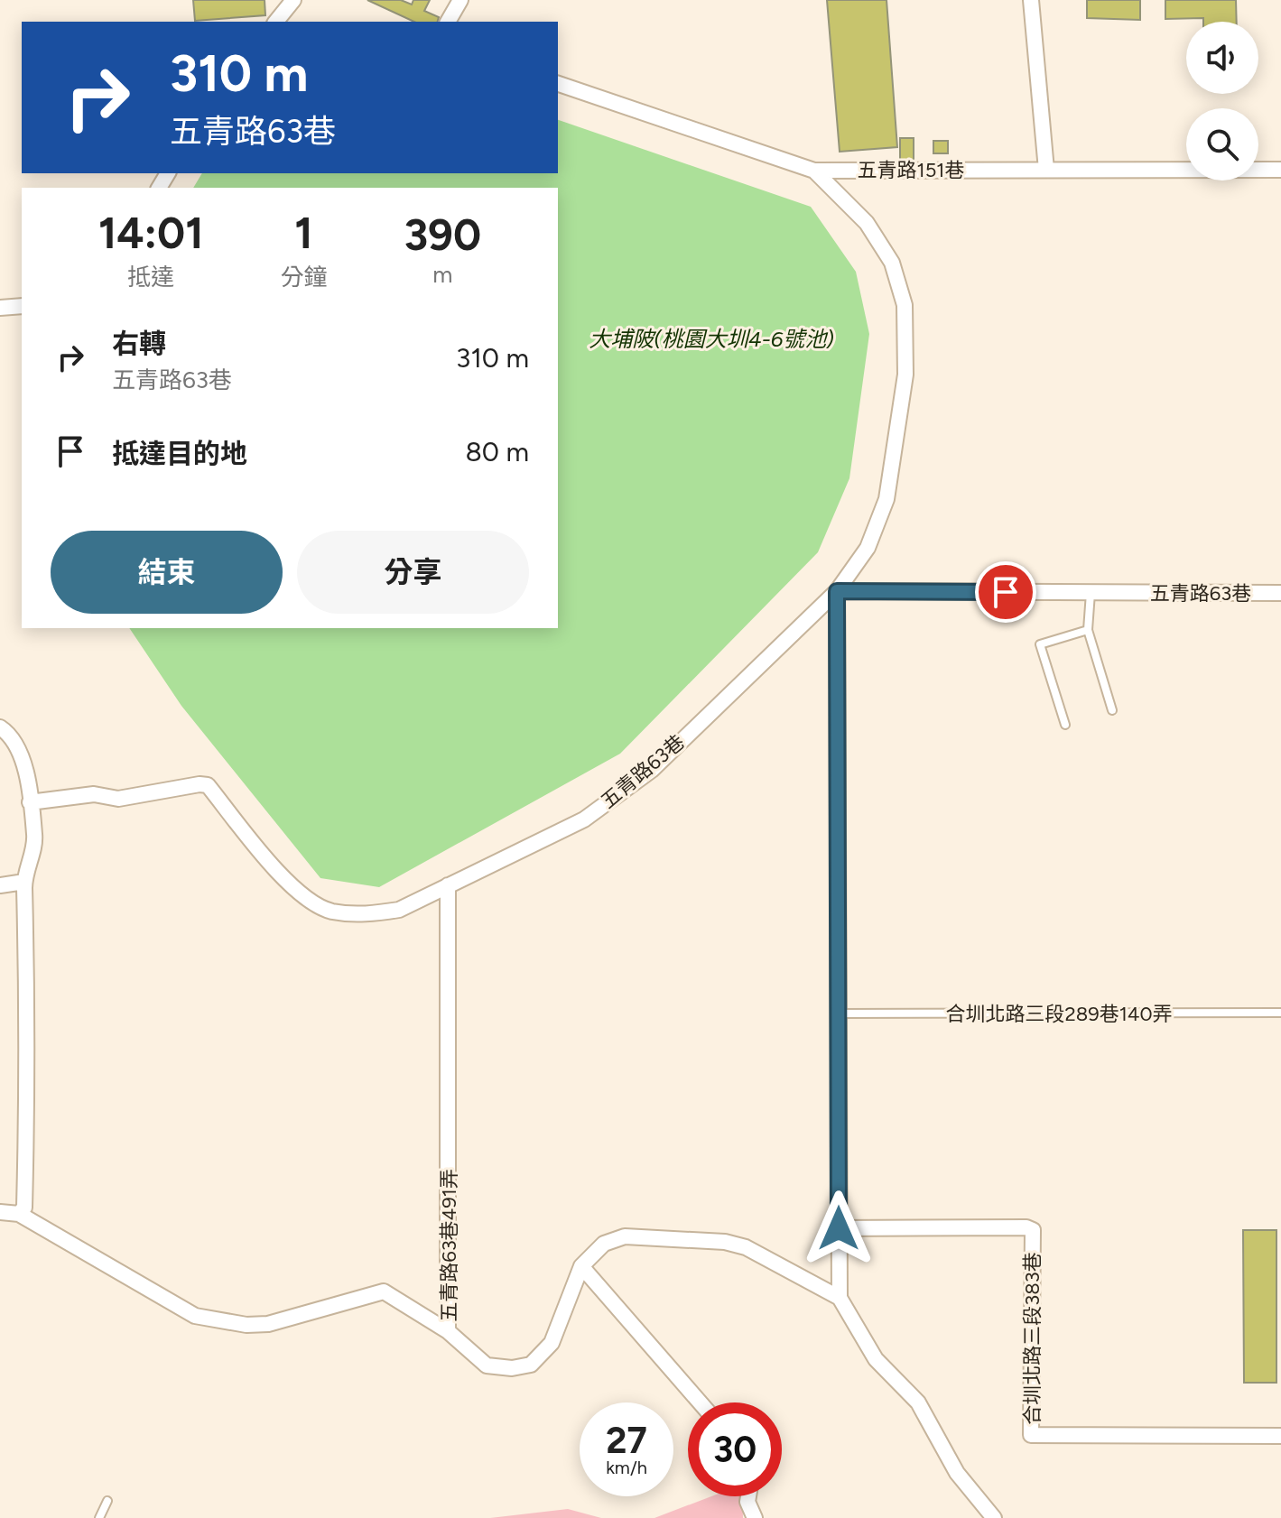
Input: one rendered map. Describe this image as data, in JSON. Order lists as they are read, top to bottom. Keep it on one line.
{"streets":{"street":["五青路151巷","五青路63巷","五青路63巷491弄","合圳北路三段383巷"],"lane":["合圳北路三段289巷140弄"]},"crossings":[["五青路63巷","五青路63巷491弄"]],"water":["大埔陂(桃園大圳4-6號池)"],"page":{"turn":["310 m","五青路63巷"],"eta":["14:01","抵達","1","分鐘","390","m"],"list":[{"name":"右轉","note":"五青路63巷","value":"310 m"},{"name":"抵達目的地","value":"80 m"}],"buttons":["結束","分享"],"speed":"27 km/h","limit":"30"}}
